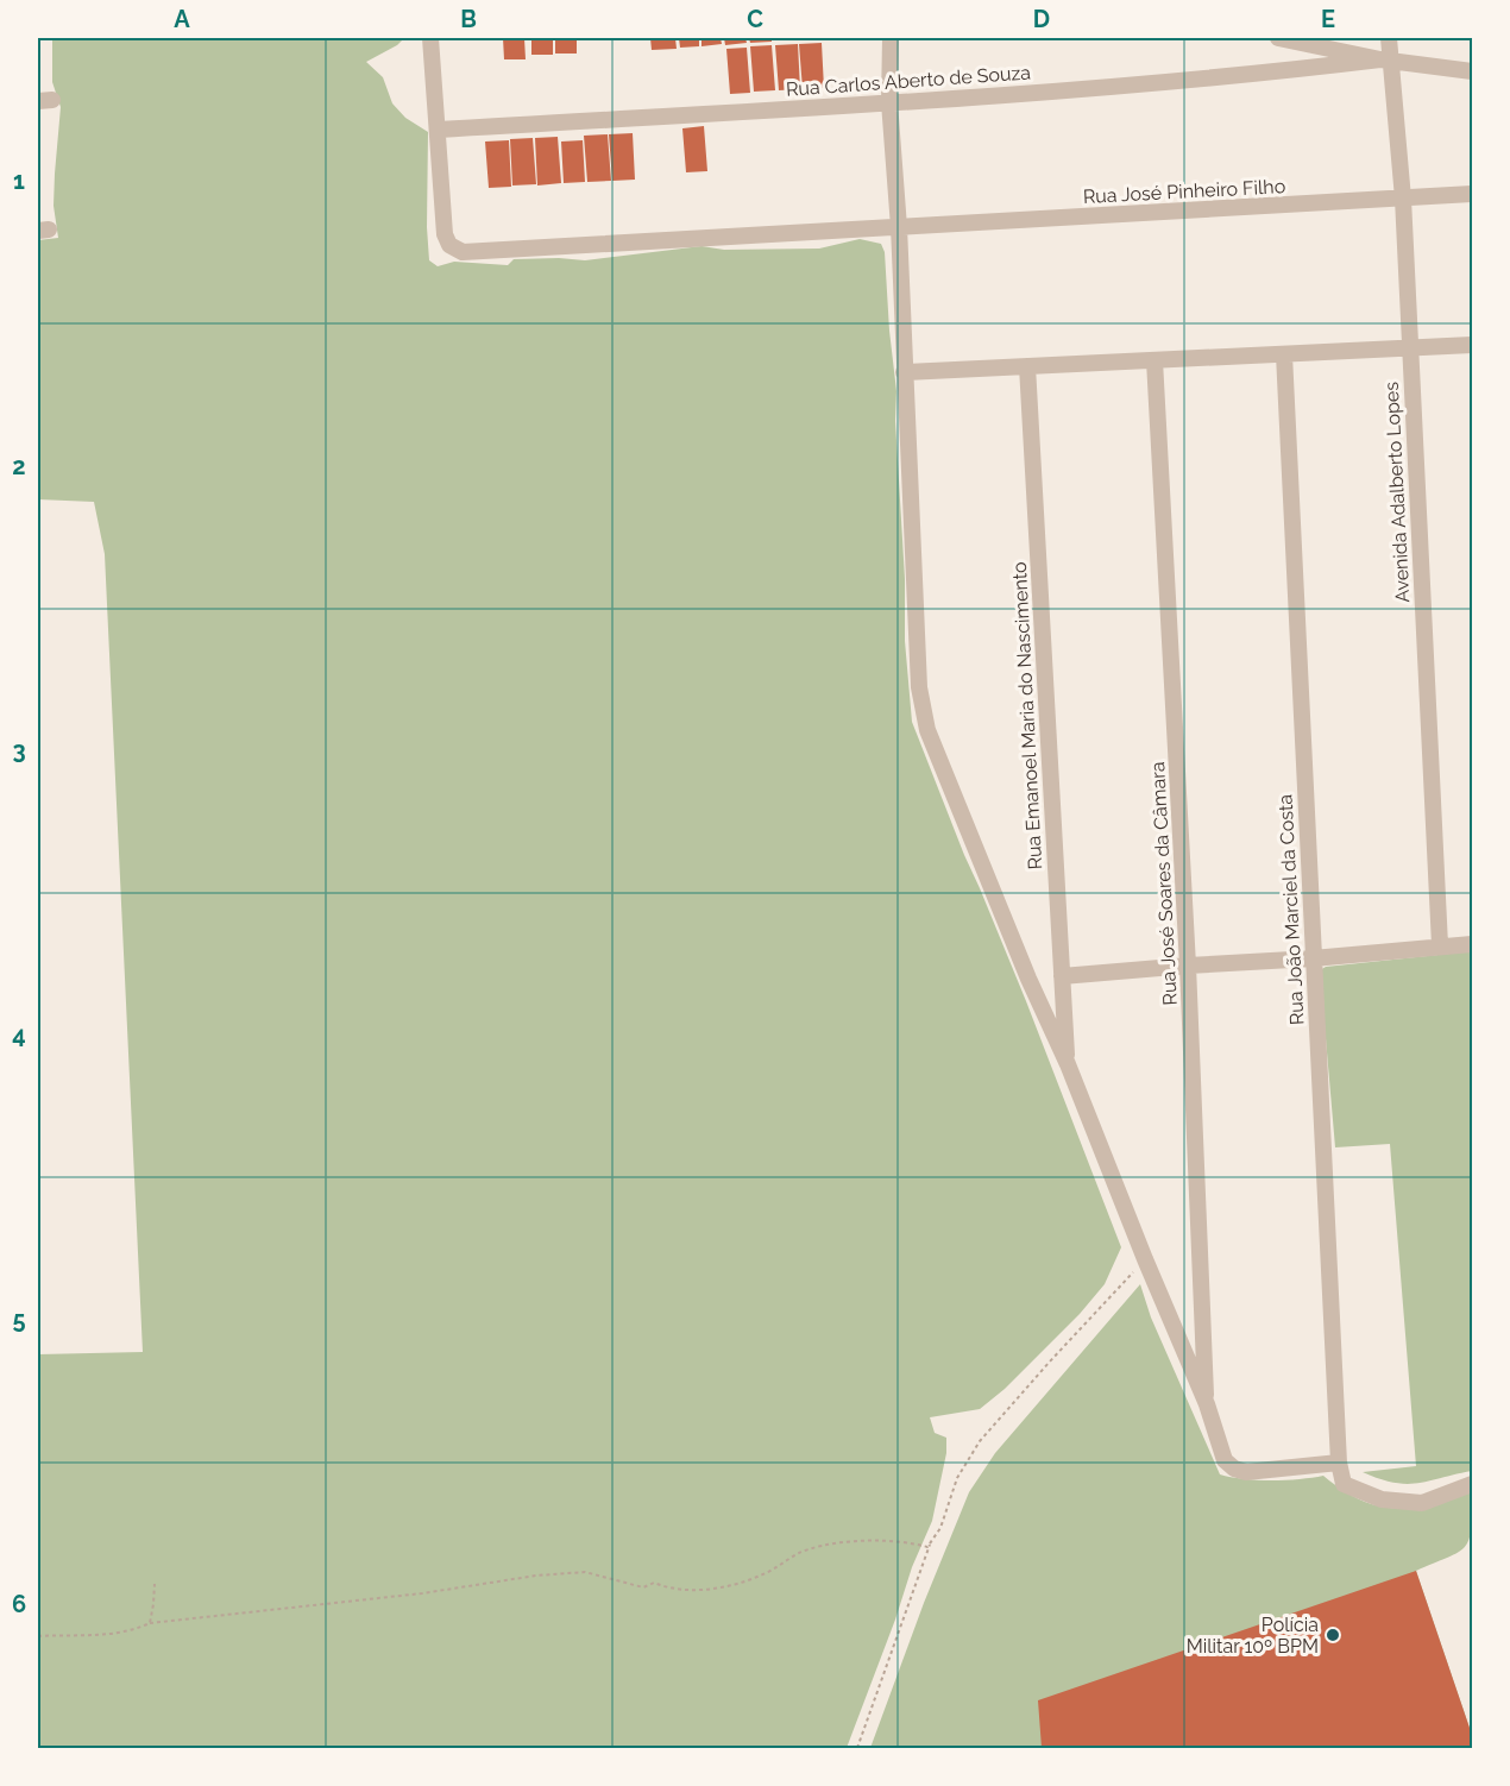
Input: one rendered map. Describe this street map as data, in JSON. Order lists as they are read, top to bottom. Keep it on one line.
{"streets":{"street":["Rua Carlos Aberto de Souza","Rua José Pinheiro Filho","Avenida Adalberto Lopes","Rua Emanoel Maria do Nascimento","Rua José Soares da Câmara","Rua João Marciel da Costa"]},"crossings":[["Rua Carlos Aberto de Souza","Rua José Pinheiro Filho"],["Rua Carlos Aberto de Souza","Avenida Adalberto Lopes"],["Rua José Pinheiro Filho","Avenida Adalberto Lopes"]],"places":["Polícia Militar 10º BPM"],"grid":{"columns":["A","B","C","D","E"],"rows":["1","2","3","4","5","6"]}}
